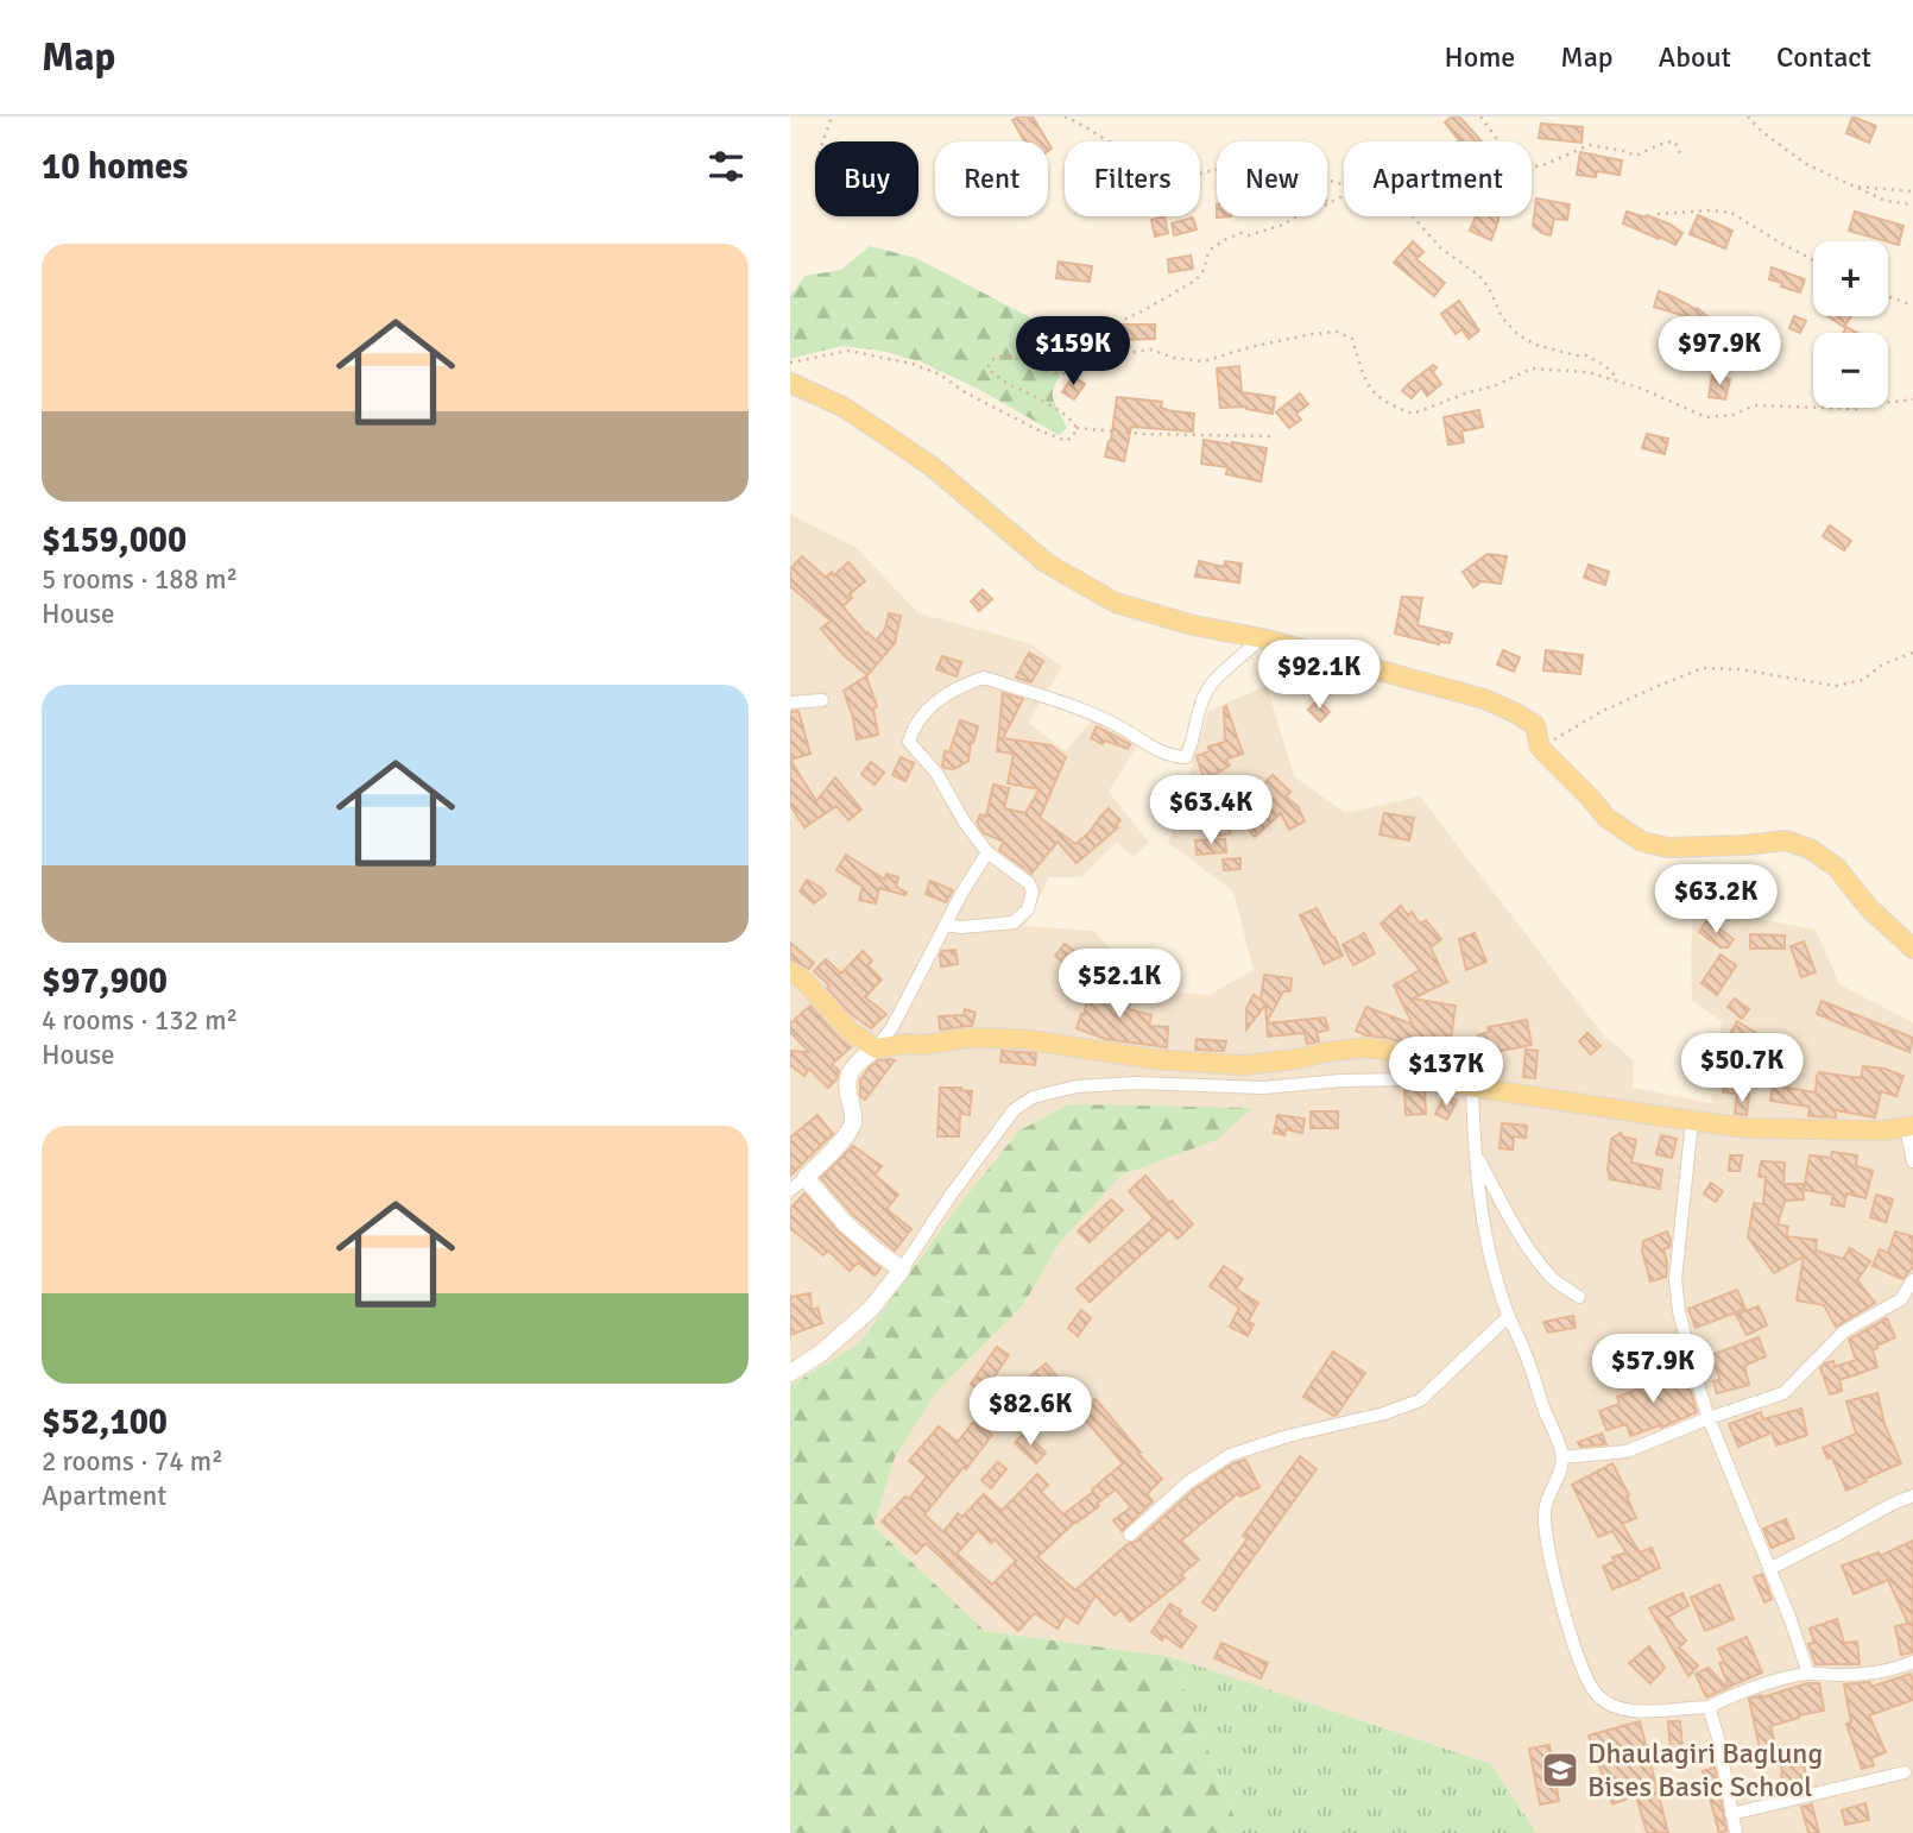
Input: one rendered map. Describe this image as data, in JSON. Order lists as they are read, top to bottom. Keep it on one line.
{"places":{"school or university":["Dhaulagiri Baglung Bises Basic School"]},"page":{"header":"Map","nav":["Home","Map","About","Contact"],"heading":"10 homes","chip":["Buy","Rent","Filters","New","Apartment"],"list":[{"name":"$159,000","note":"5 rooms · 188 m² · House"},{"name":"$97,900","note":"4 rooms · 132 m² · House"},{"name":"$52,100","note":"2 rooms · 74 m² · Apartment"}],"map_buttons":["+","−"],"price":["$159K","$97.9K","$92.1K","$63.4K","$63.2K","$52.1K","$50.7K","$137K","$57.9K","$82.6K"]}}
